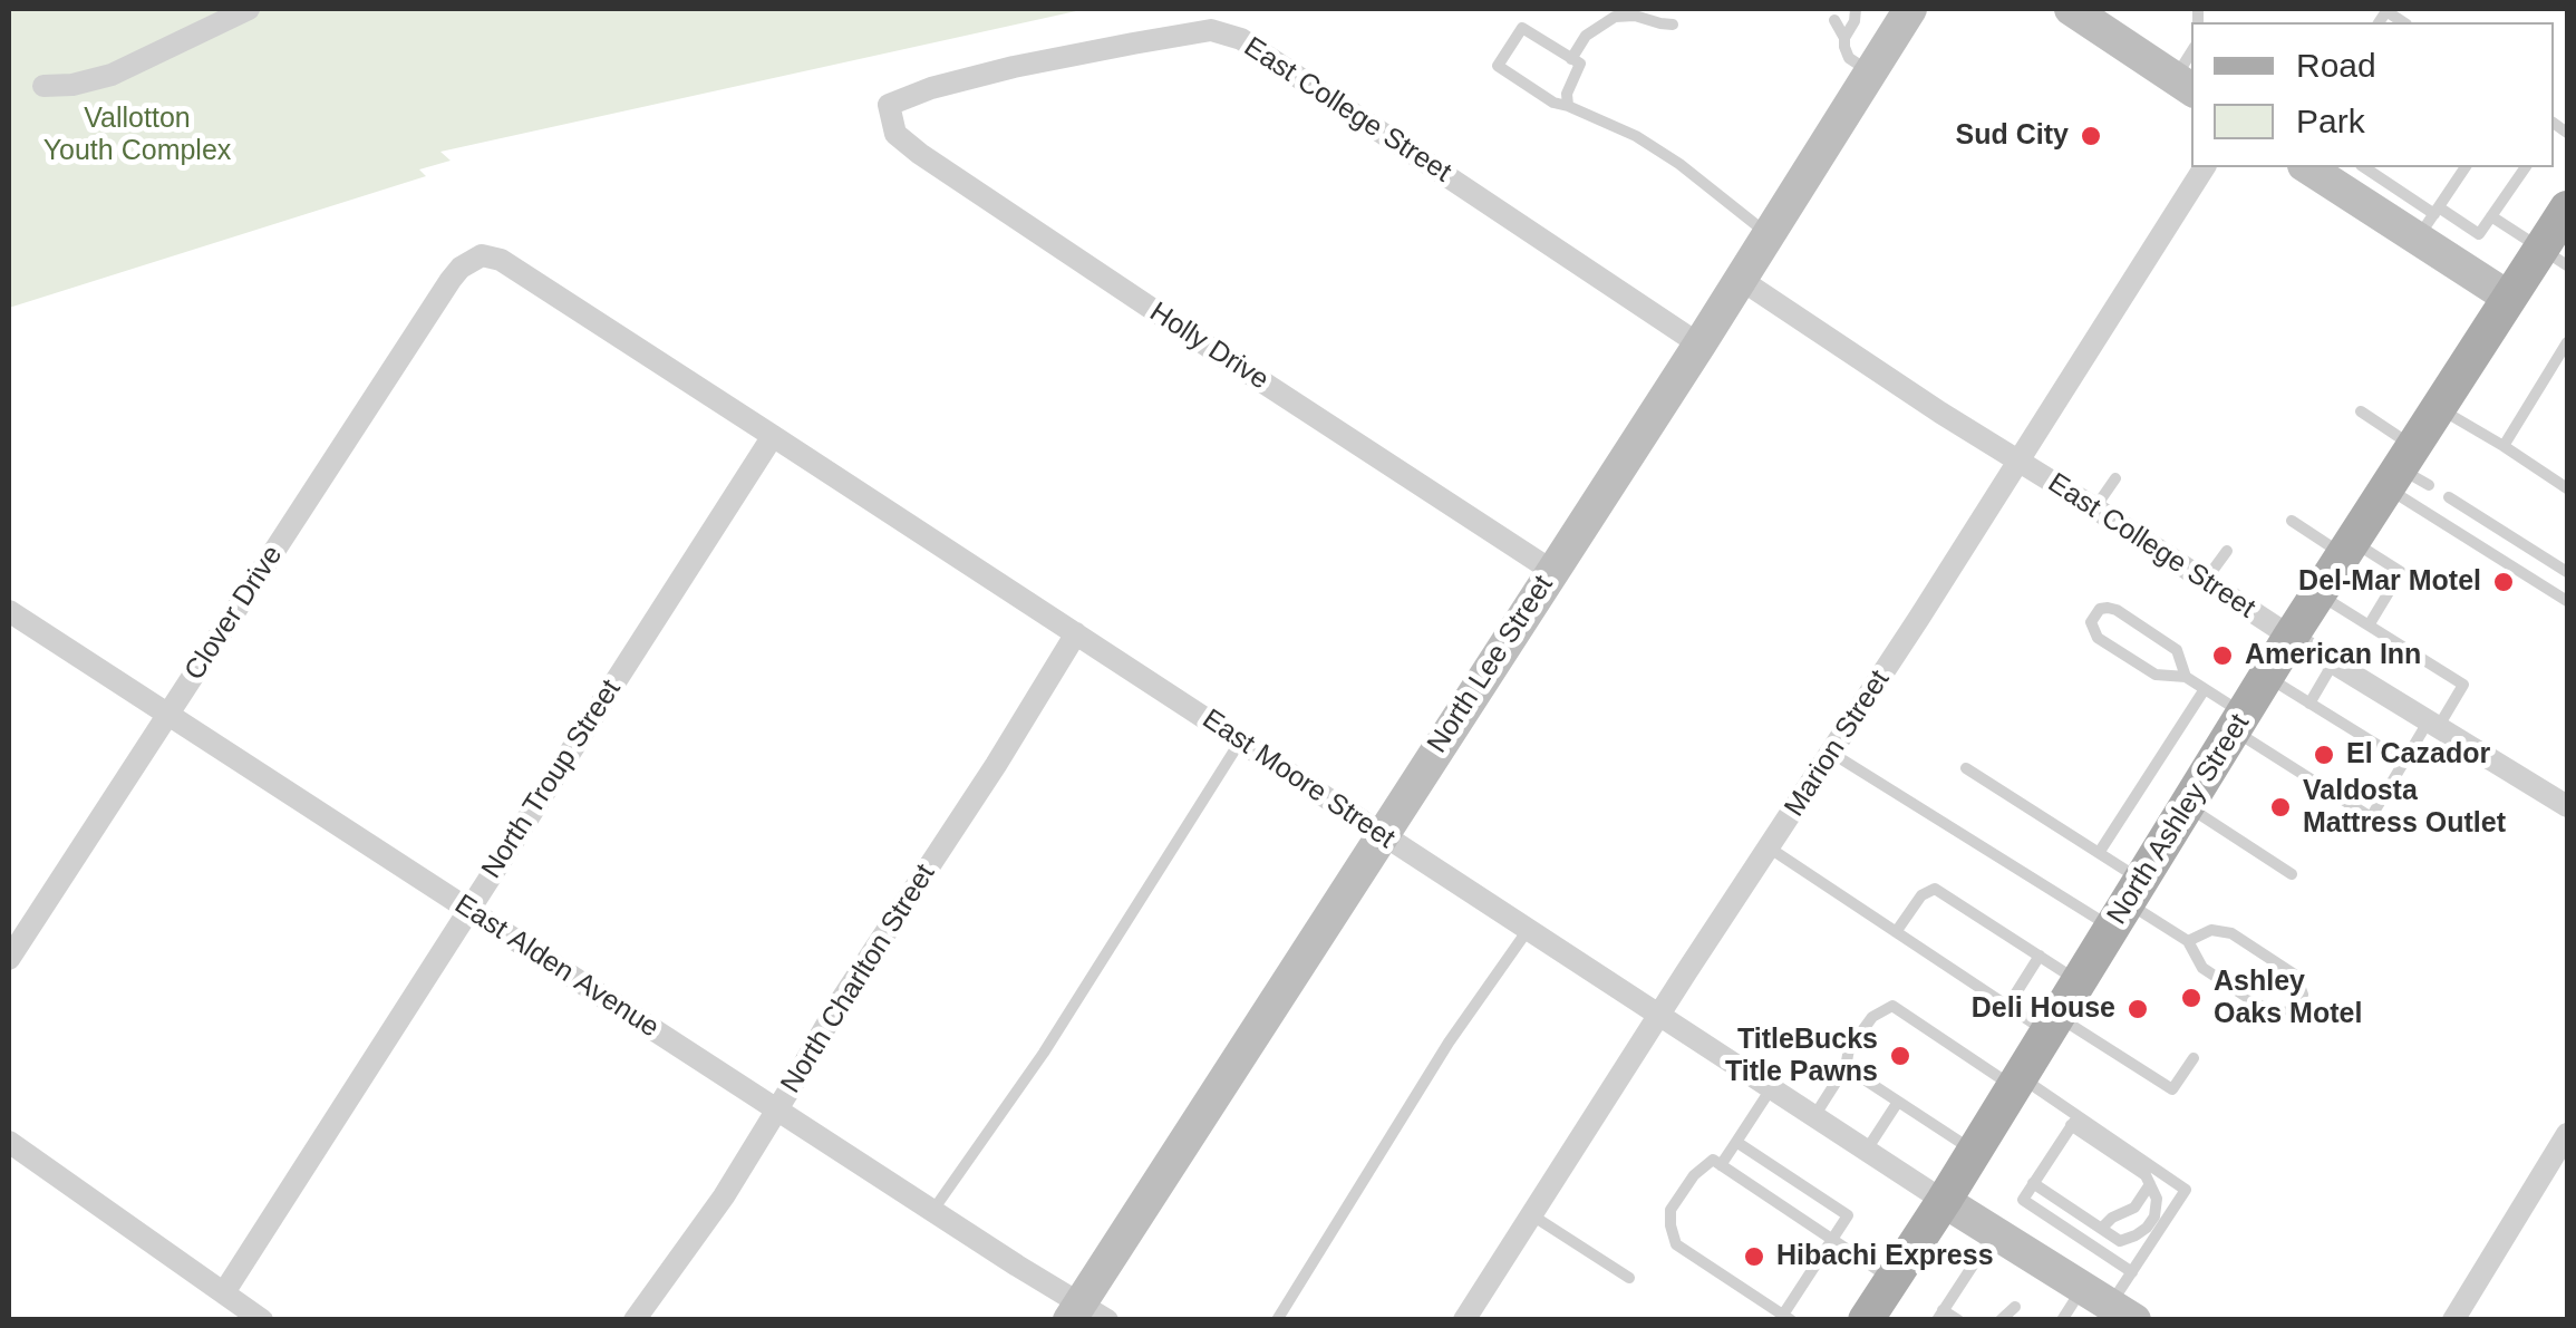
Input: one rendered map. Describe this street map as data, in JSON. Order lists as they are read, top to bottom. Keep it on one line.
{"streets":{"main road":["North Ashley Street"],"street":["East College Street","Holly Drive","Clover Drive","North Lee Street","Marion Street","North Troup Street","East Moore Street","East Alden Avenue","North Charlton Street"]},"crossings":[["East College Street","Holly Drive"],["East College Street","North Lee Street"],["East College Street","Marion Street"],["East College Street","North Ashley Street"],["Holly Drive","North Lee Street"],["Clover Drive","East Moore Street"],["Clover Drive","East Alden Avenue"],["North Lee Street","East Moore Street"],["North Lee Street","East Alden Avenue"],["Marion Street","East Moore Street"],["North Troup Street","East Moore Street"],["North Troup Street","East Alden Avenue"],["East Moore Street","North Ashley Street"],["East Moore Street","North Charlton Street"],["East Alden Avenue","North Charlton Street"]],"parks":["Vallotton Youth Complex"],"places":["Sud City","Del-Mar Motel","American Inn","El Cazador","Valdosta Mattress Outlet","Ashley Oaks Motel","Deli House","TitleBucks Title Pawns","Hibachi Express"],"legend":["Road","Park"]}
